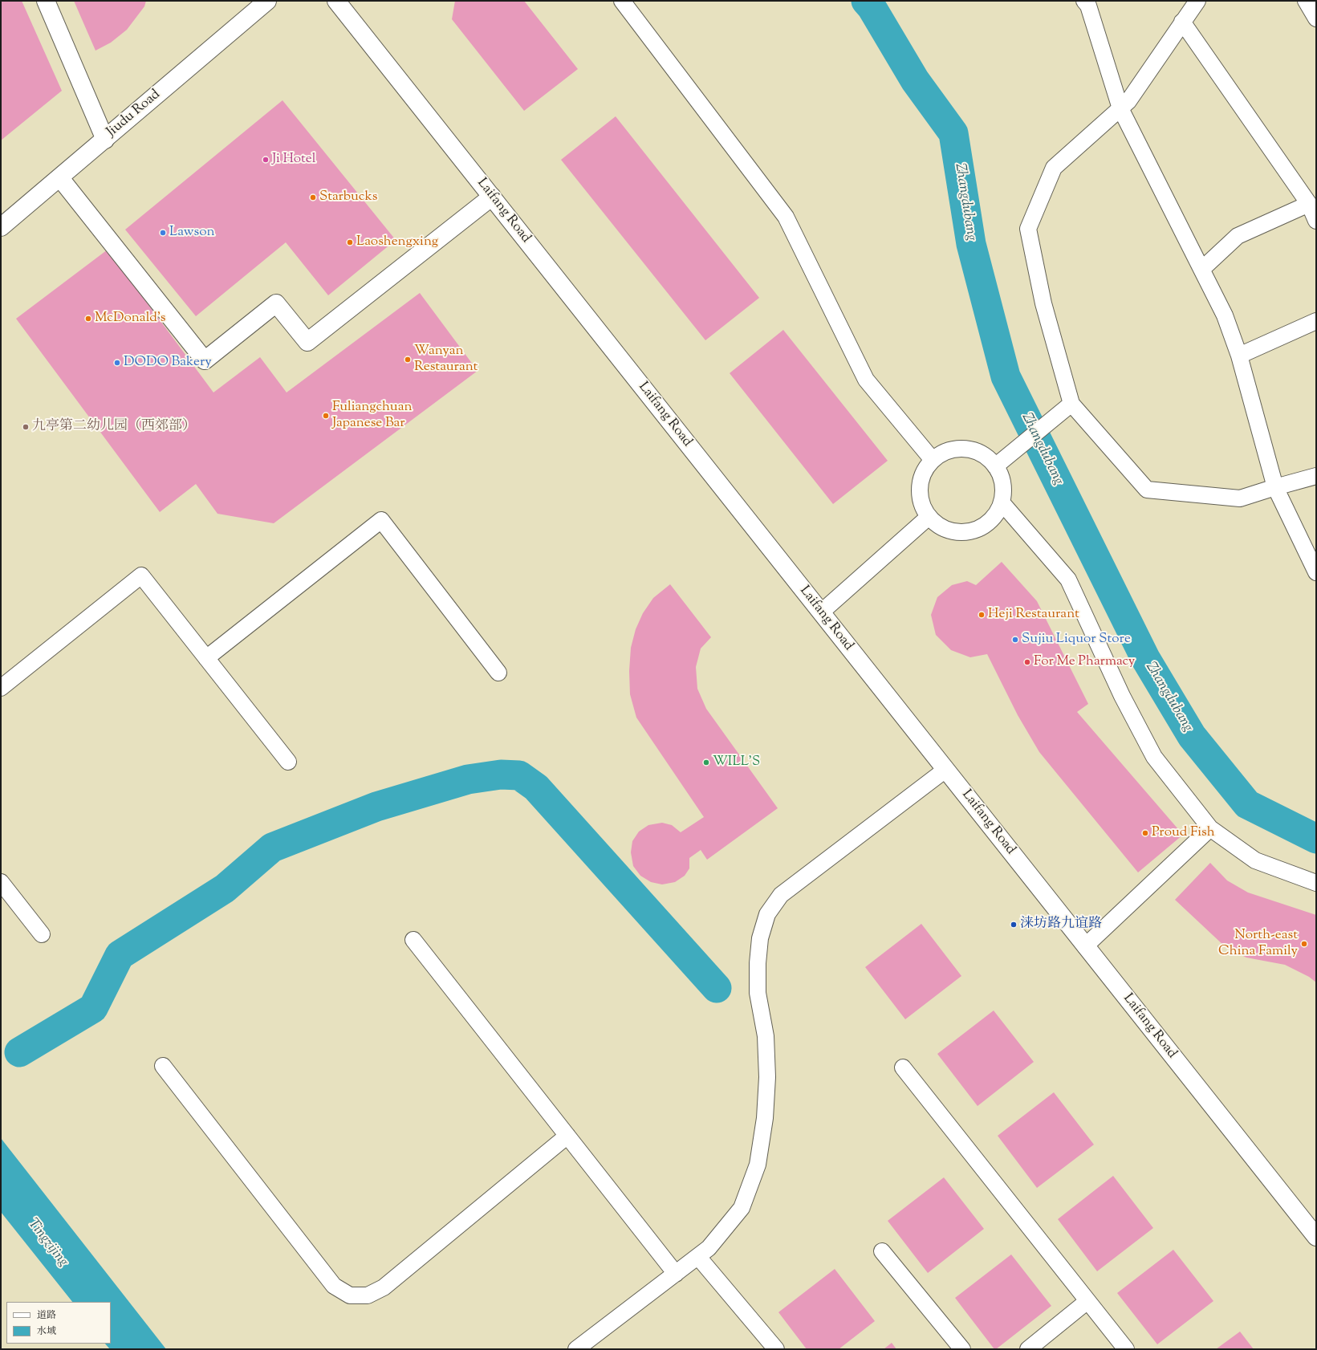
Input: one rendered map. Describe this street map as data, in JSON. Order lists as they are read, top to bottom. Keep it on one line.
{"streets":{"street":["Jiudu Road","Laifang Road"]},"water":["Zhangdubang","Tingzijing"],"places":["Ji Hotel","Starbucks","Lawson","Laoshengxing","McDonald's","Wanyan Restaurant","DODO Bakery","Fuliangchuan Japanese Bar","九亭第二幼儿园（西郊部）","Heji Restaurant","Sujiu Liquor Store","For Me Pharmacy","WILL'S","Proud Fish","涞坊路九谊路","North-east China Family"],"legend":["道路","水域"]}
